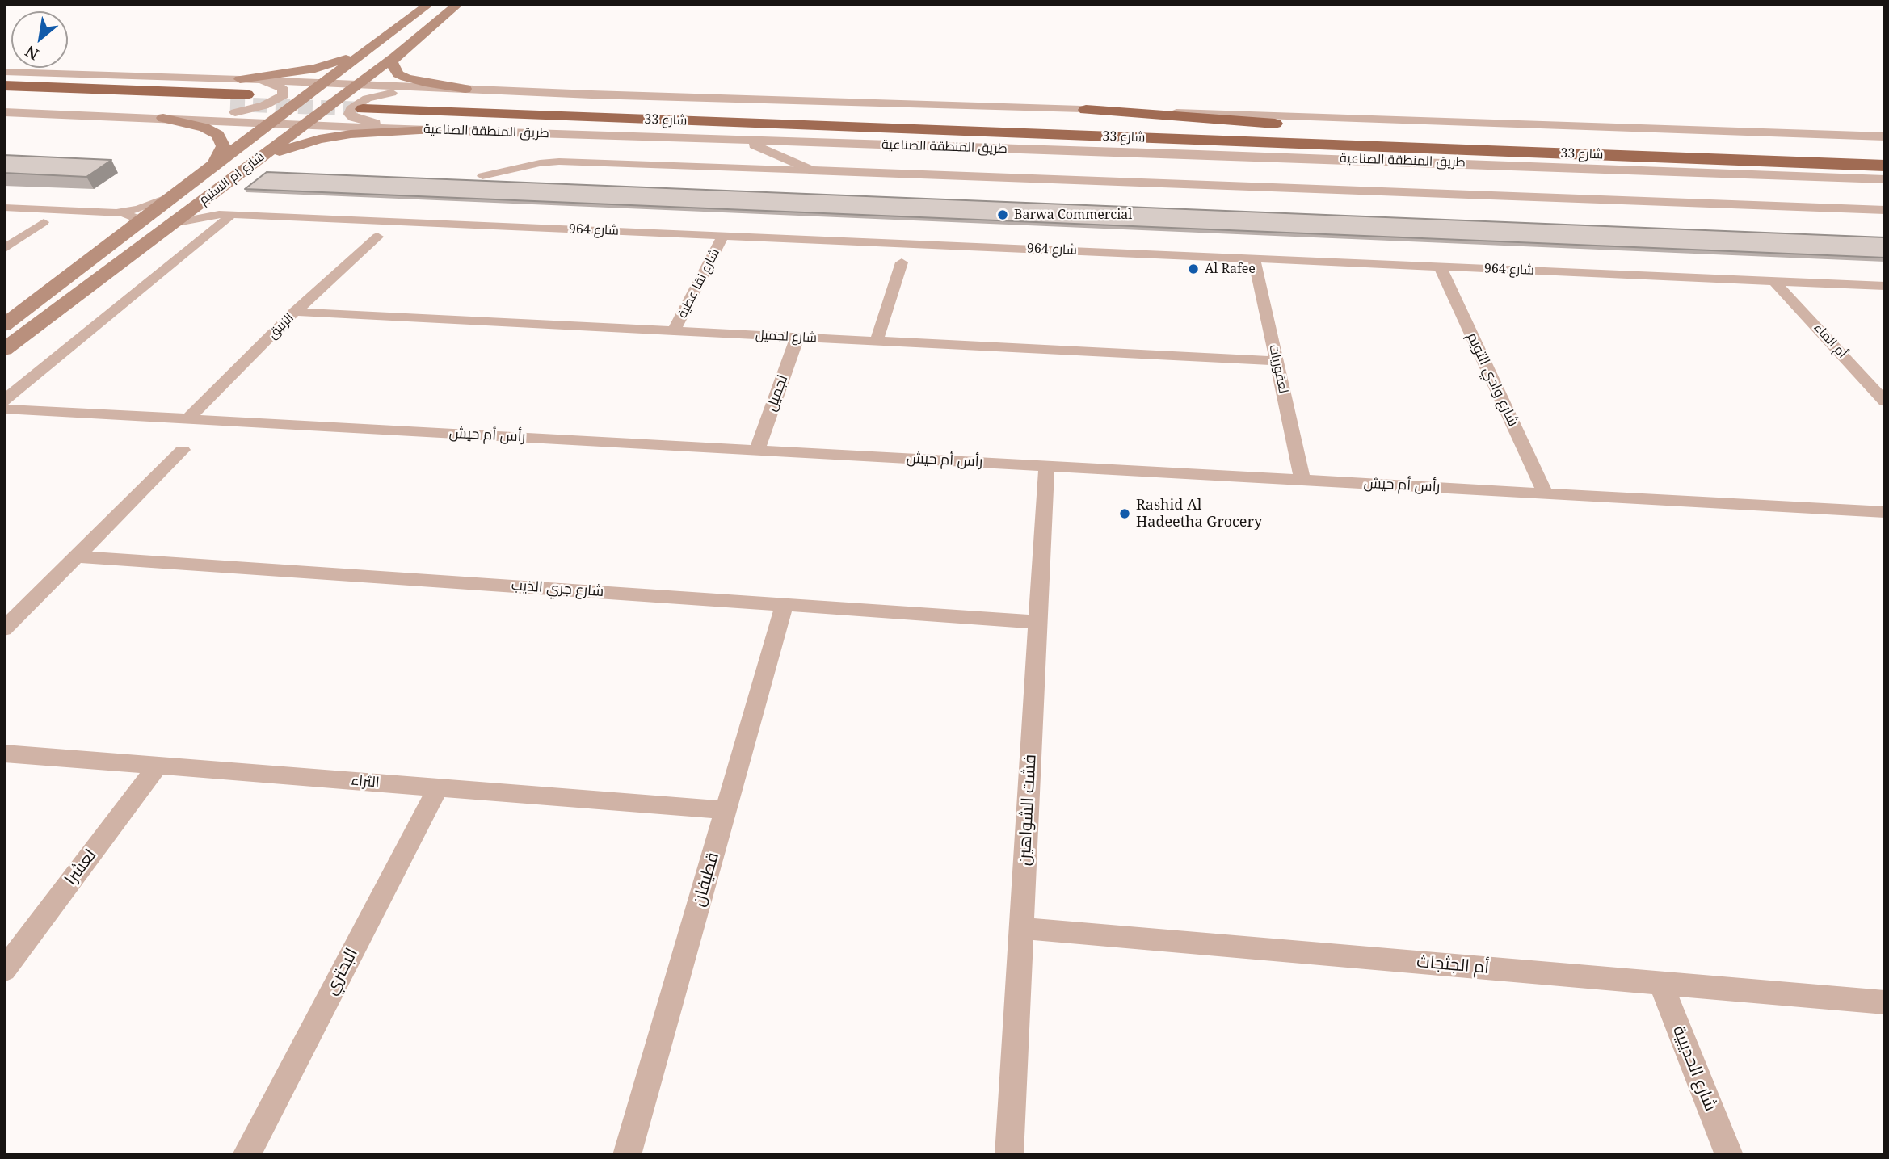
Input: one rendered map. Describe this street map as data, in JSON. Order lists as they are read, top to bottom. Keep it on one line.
{"streets":{"highway":["شارع 33"],"main road":["شارع ام السنيم"],"street":["طريق المنطقة الصناعية","شارع 964","شارع نقا عطية","الزنبق","شارع لجميل","أم الماء","لعقوريات","شارع وادي التويم","لجميل","رأس أم حيش","شارع جري الذيب","الثراء","فشت الشواهين","لعشرا","قطيفان","أم الجثجاث","البحتري","شارع الحديبية"]},"crossings":[["شارع 33","شارع ام السنيم"],["طريق المنطقة الصناعية","شارع ام السنيم"],["شارع ام السنيم","شارع 964"],["شارع 964","شارع نقا عطية"],["شارع 964","أم الماء"],["شارع 964","لعقوريات"],["شارع 964","شارع وادي التويم"],["شارع نقا عطية","شارع لجميل"],["الزنبق","شارع لجميل"],["الزنبق","رأس أم حيش"],["شارع لجميل","لعقوريات"],["شارع لجميل","لجميل"],["لعقوريات","رأس أم حيش"],["شارع وادي التويم","رأس أم حيش"],["لجميل","رأس أم حيش"],["رأس أم حيش","فشت الشواهين"],["شارع جري الذيب","فشت الشواهين"],["شارع جري الذيب","قطيفان"],["الثراء","لعشرا"],["الثراء","قطيفان"],["الثراء","البحتري"],["فشت الشواهين","أم الجثجاث"],["أم الجثجاث","شارع الحديبية"]],"places":["Barwa Commercial","Al Rafee","Rashid Al Hadeetha Grocery"],"north":"bottom left"}
